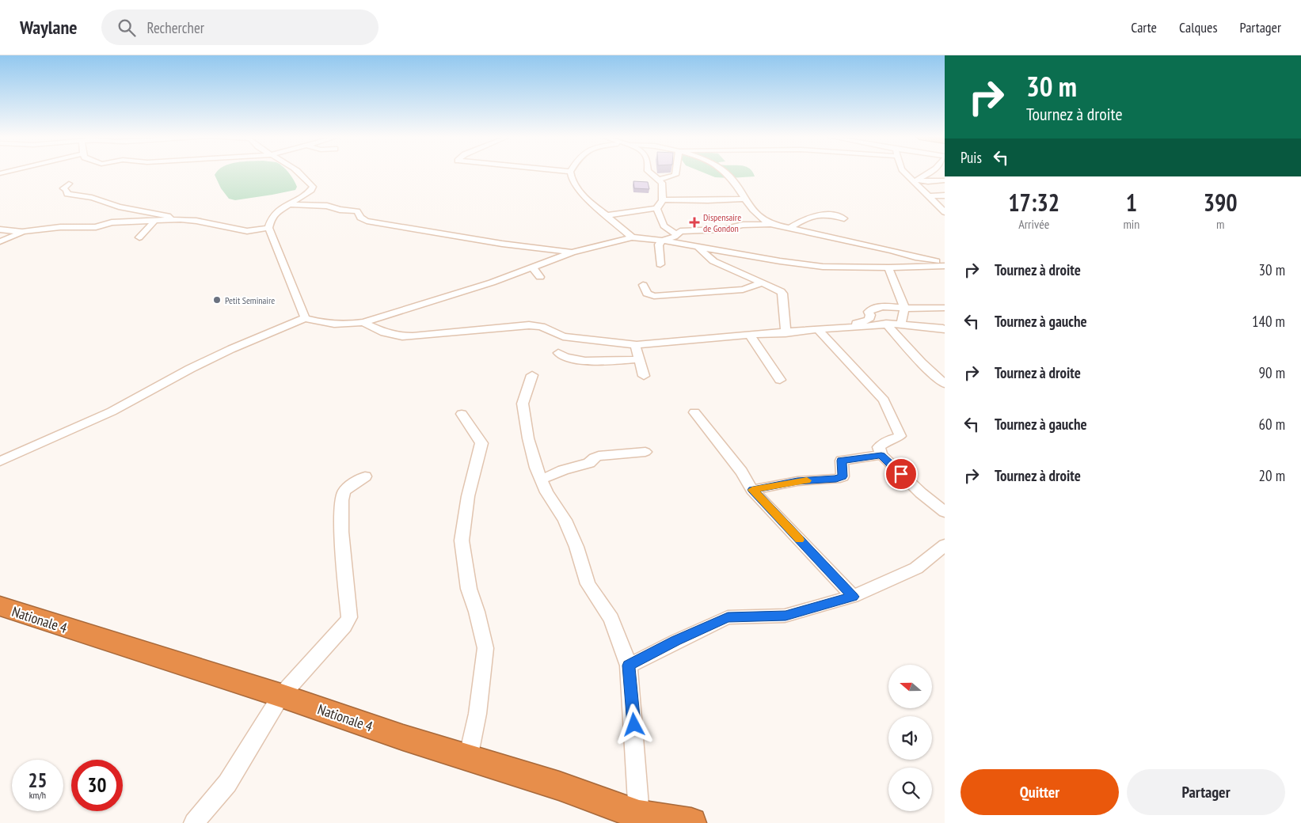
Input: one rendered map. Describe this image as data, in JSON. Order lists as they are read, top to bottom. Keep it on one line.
{"streets":{"highway":["Nationale 4"]},"places":{"health":["Dispensaire de Gondon"],"other":["Petit Seminaire"]},"north":"left","page":{"header":"Waylane","search":"Rechercher","nav":["Carte","Calques","Partager"],"turn":["30 m","Tournez à droite"],"then":"Puis","eta":["17:32","Arrivée","1","min","390","m"],"list":[{"name":"Tournez à droite","value":"30 m"},{"name":"Tournez à gauche","value":"140 m"},{"name":"Tournez à droite","value":"90 m"},{"name":"Tournez à gauche","value":"60 m"},{"name":"Tournez à droite","value":"20 m"}],"speed":"25 km/h","limit":"30","buttons":["Quitter","Partager"]}}
